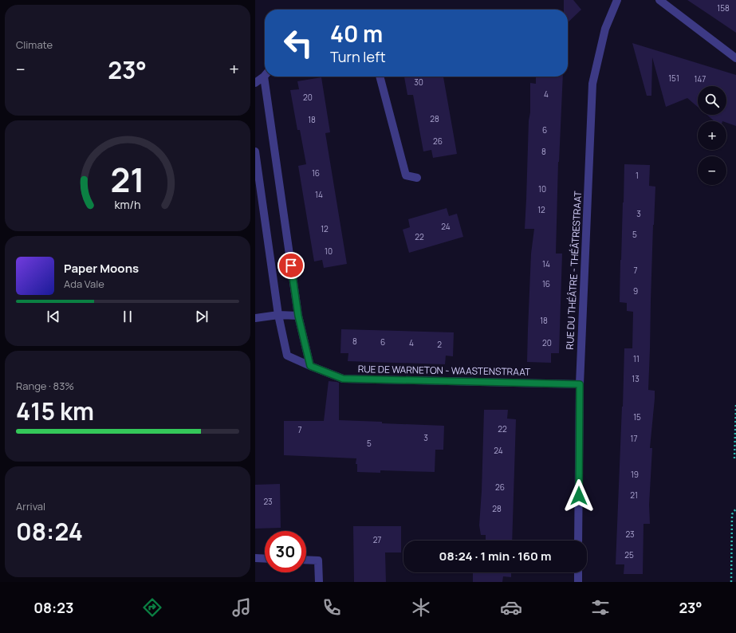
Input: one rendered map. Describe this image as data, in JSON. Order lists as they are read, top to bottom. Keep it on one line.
{"streets":{"street":["RUE DU THÉÂTRE - THÉÂTRESTRAAT","RUE DE WARNETON - WAASTENSTRAAT"]},"crossings":[["RUE DU THÉÂTRE - THÉÂTRESTRAAT","RUE DE WARNETON - WAASTENSTRAAT"]],"house_numbers":["158","151","147","30","4","20","28","18","6","26","8","16","1","10","14","12","3","24","12","5","22","10","14","7","16","9","18","8","6","4","20","2","11","13","15","22","7","3","17","5","24","19","26","21","23","28","23","27","25"],"page":{"tile":["Climate",["Range · 83%","415 km"],["Arrival","08:24"]],"turn":["40 m","Turn left"],"heat":["−","23°","+"],"map_buttons":["+","−"],"song":["Paper Moons","Ada Vale"],"limit":"30","trip":"08:24 · 1 min · 160 m","tabs":["08:23","23°"],"gauge":["21","km/h"]}}
